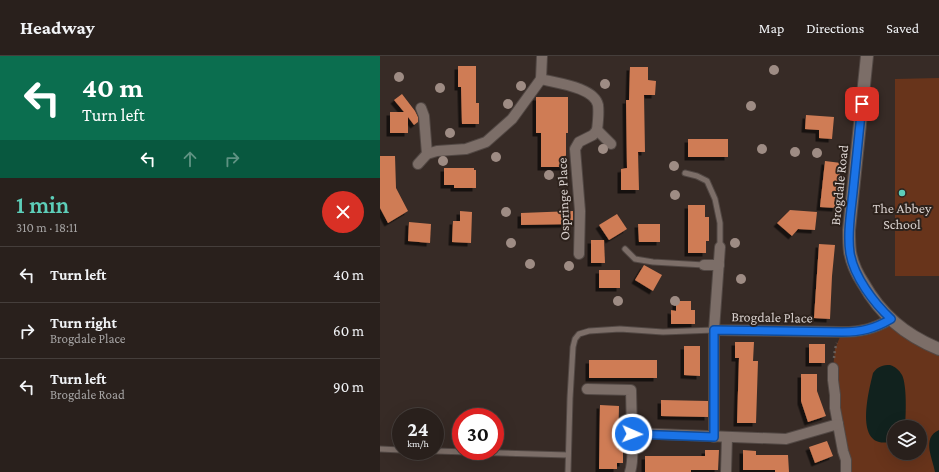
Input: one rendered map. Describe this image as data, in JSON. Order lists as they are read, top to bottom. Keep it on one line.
{"streets":{"street":["Brogdale Road","Ospringe Place","Brogdale Place"]},"crossings":[["Brogdale Road","Brogdale Place"]],"places":["The Abbey School"],"page":{"header":"Headway","nav":["Map","Directions","Saved"],"turn":["40 m","Turn left"],"heading":["1 min","310 m · 18:11"],"list":[{"name":"Turn left","value":"40 m"},{"name":"Turn right","note":"Brogdale Place","value":"60 m"},{"name":"Turn left","note":"Brogdale Road","value":"90 m"}],"speed":"24 km/h","limit":"30"}}
